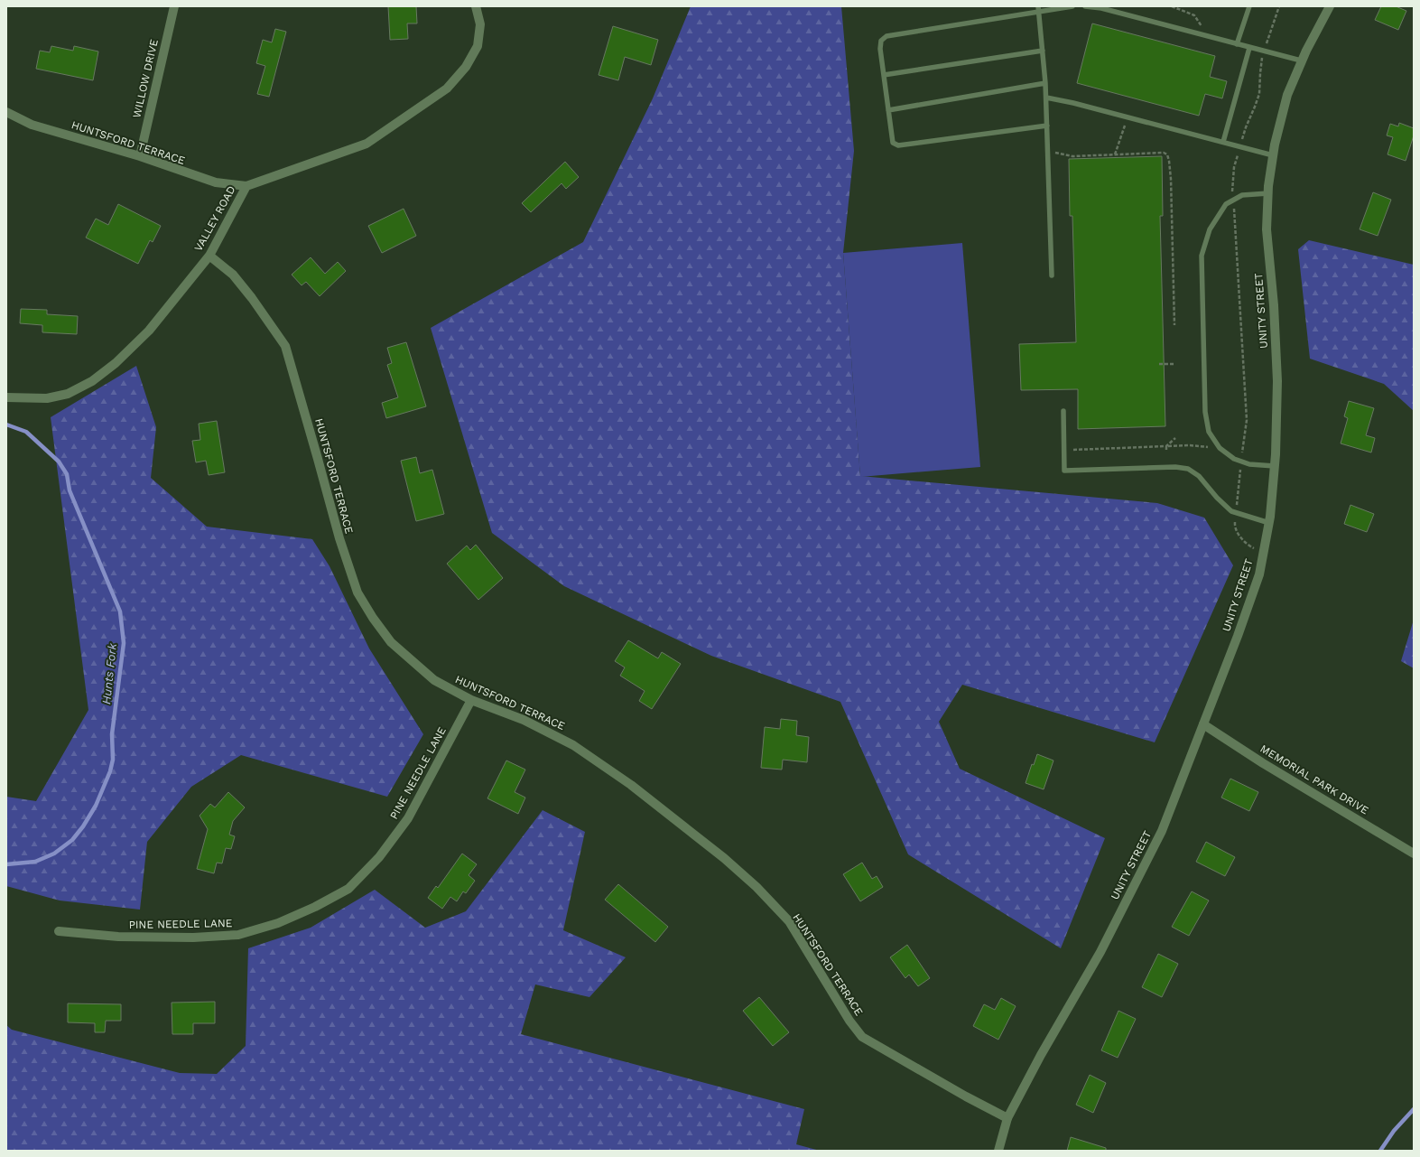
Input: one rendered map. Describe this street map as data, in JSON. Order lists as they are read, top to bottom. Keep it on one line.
{"streets":{"street":["WILLOW DRIVE","HUNTSFORD TERRACE","VALLEY ROAD","UNITY STREET","PINE NEEDLE LANE","MEMORIAL PARK DRIVE"]},"crossings":[["WILLOW DRIVE","HUNTSFORD TERRACE"],["HUNTSFORD TERRACE","VALLEY ROAD"],["HUNTSFORD TERRACE","UNITY STREET"],["HUNTSFORD TERRACE","PINE NEEDLE LANE"],["UNITY STREET","MEMORIAL PARK DRIVE"]],"water":["Hunts Fork"]}
